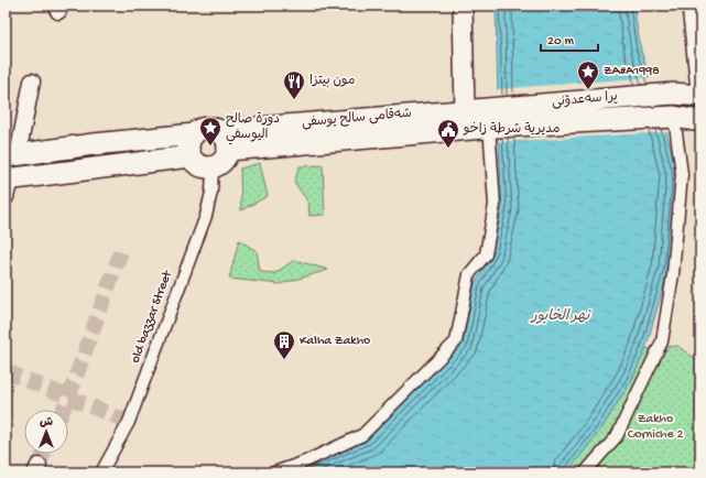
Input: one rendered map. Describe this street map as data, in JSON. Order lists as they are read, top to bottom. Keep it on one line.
{"streets":{"main road":["پرا سەعدۆنی","شەقامی سالح یوسفی"],"street":["old bazzar Street"]},"crossings":[["پرا سەعدۆنی","شەقامی سالح یوسفی"],["شەقامی سالح یوسفی","old bazzar Street"]],"water":["نهر الخابور"],"parks":["Zakho Corniche 2"],"places":{"place":["ZA#A1998","دورة صالح اليوسفي"],"restaurant":["مون بيتزا"],"public building":["مديرية شرطة زاخو"],"building":["Kalha Zakho"]},"scale_bar":"20 m","north":"top"}
